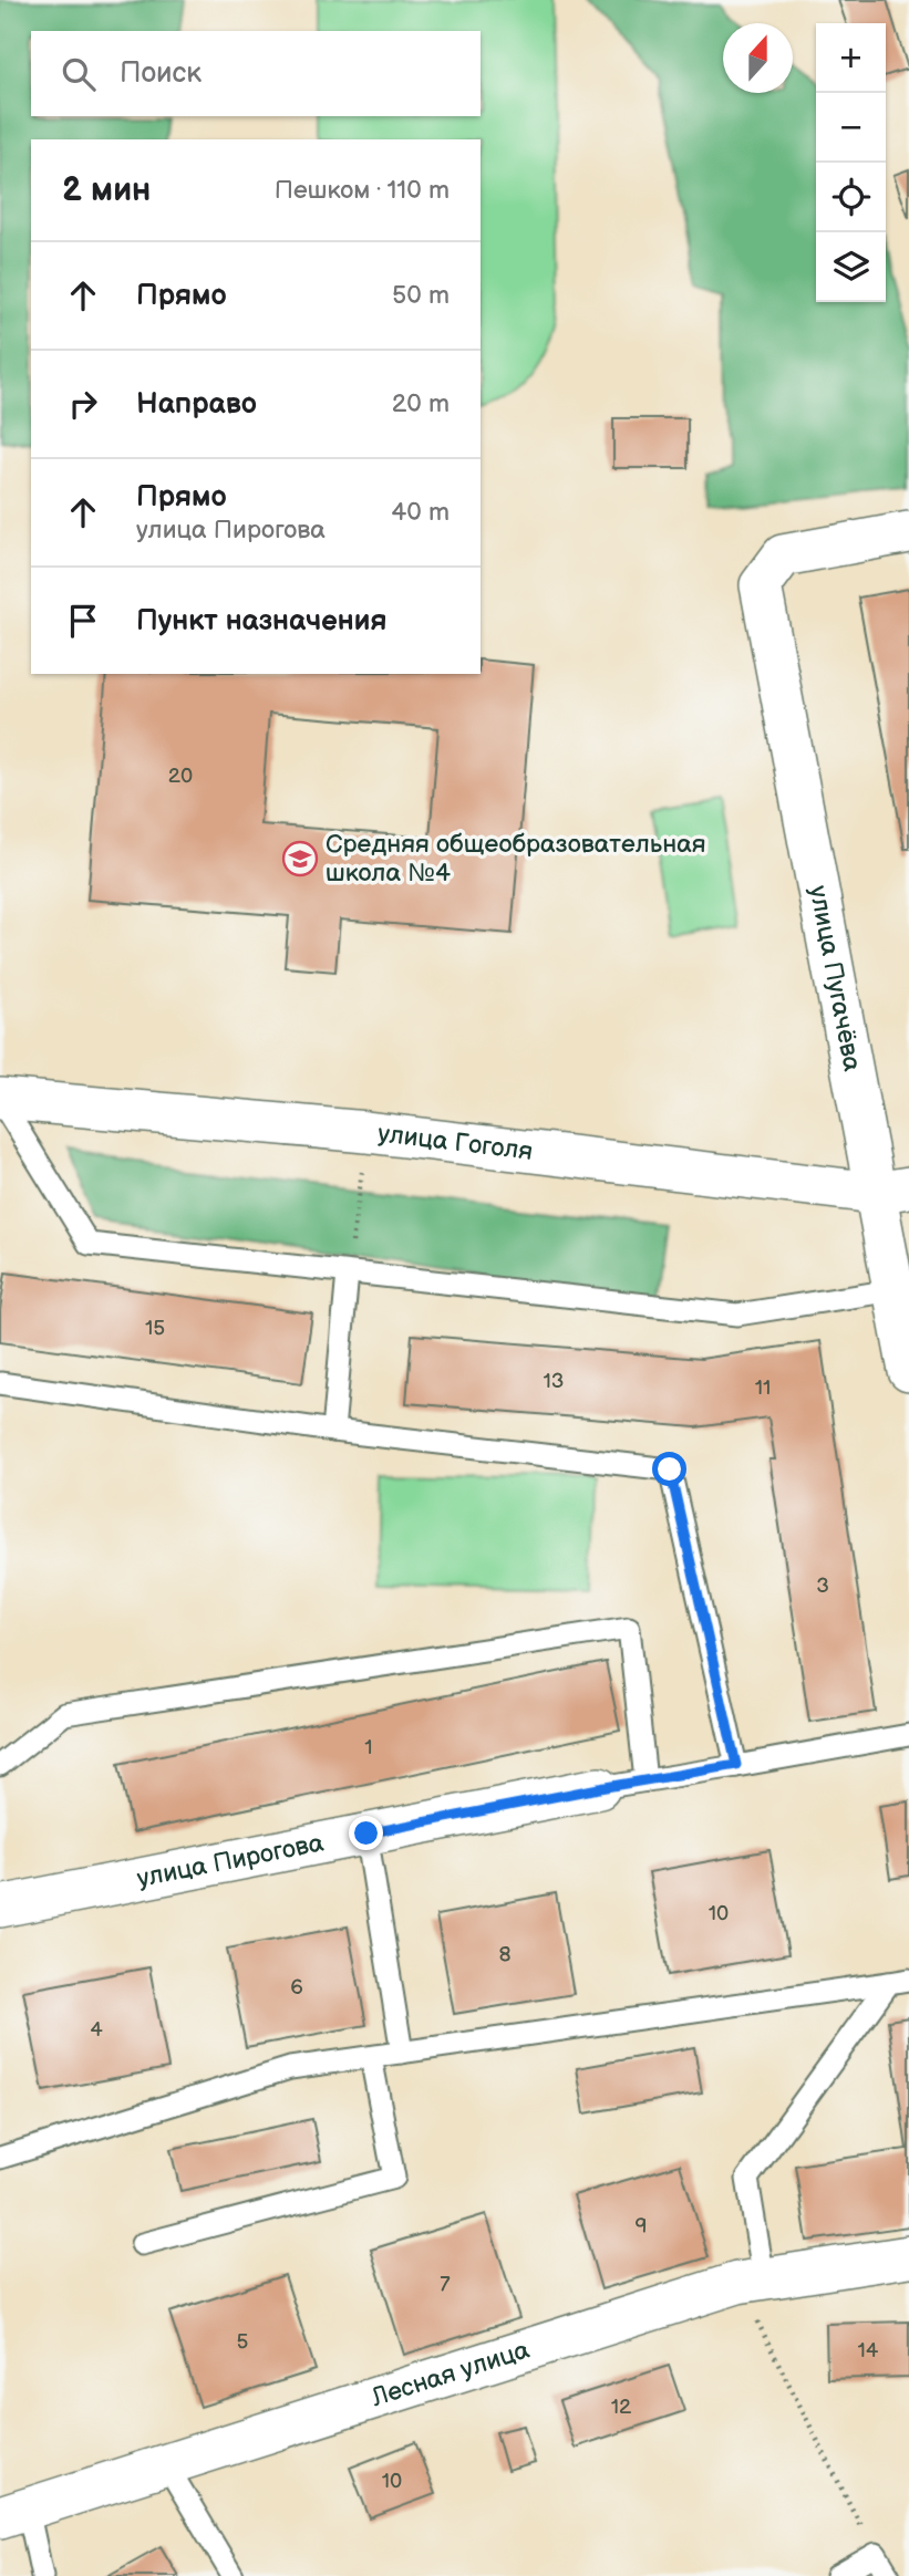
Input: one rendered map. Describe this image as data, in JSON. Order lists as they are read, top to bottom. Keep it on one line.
{"streets":{"street":["улица Пугачёва","улица Гоголя","улица Пирогова","Лесная улица"]},"crossings":[["улица Пугачёва","улица Гоголя"]],"places":{"school or university":["Средняя общеобразовательная школа №4"]},"house_numbers":["20","15","13","11","3","1","10","8","6","4","9","7","5","14","12","10"],"north":"top","page":{"map_buttons":["+","−"],"search":"Поиск","heading":["2 мин","Пешком · 110 m"],"list":[["Прямо","50 m"],["Направо","20 m"],["Прямо","улица Пирогова","40 m"],"Пункт назначения"]}}
